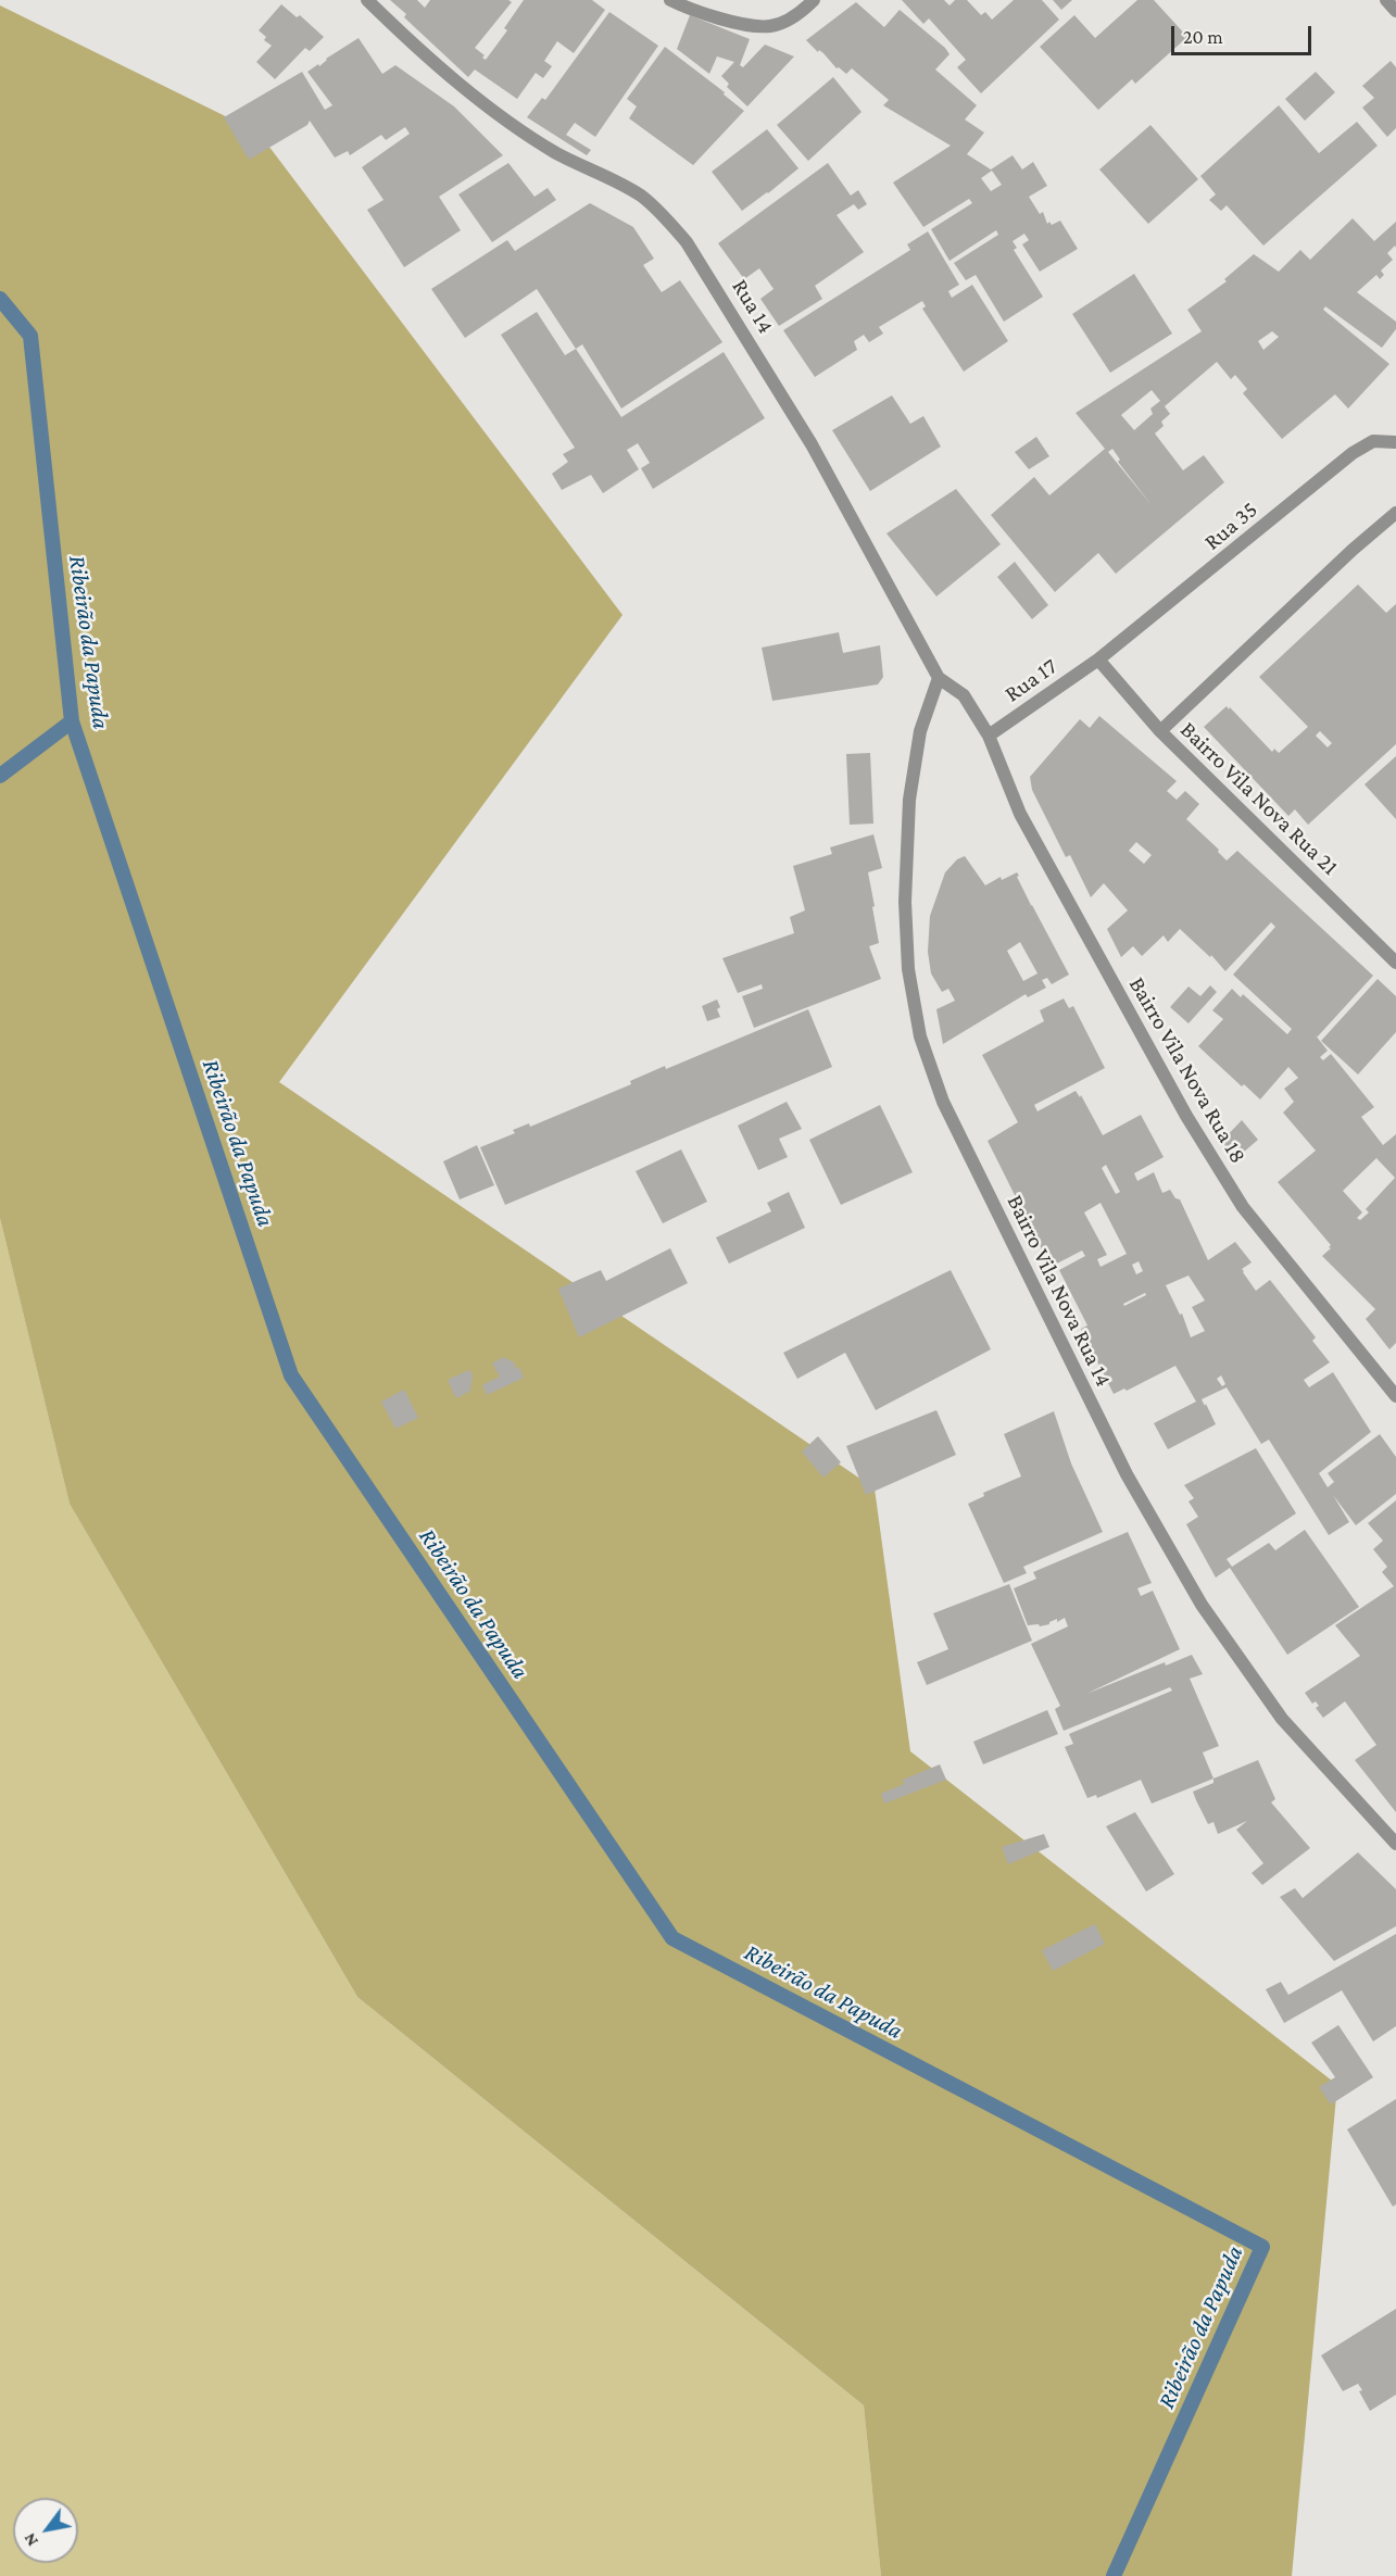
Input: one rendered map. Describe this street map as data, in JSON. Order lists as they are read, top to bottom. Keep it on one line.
{"streets":{"street":["Rua 14","Rua 35","Rua 17","Bairro Vila Nova Rua 21","Bairro Vila Nova Rua 18","Bairro Vila Nova Rua 14"]},"crossings":[["Rua 14","Rua 17"],["Rua 14","Bairro Vila Nova Rua 18"],["Rua 14","Bairro Vila Nova Rua 14"],["Rua 35","Rua 17"],["Rua 35","Bairro Vila Nova Rua 21"],["Rua 17","Bairro Vila Nova Rua 21"],["Rua 17","Bairro Vila Nova Rua 18"]],"water":["Ribeirão da Papuda"],"scale_bar":"20 m","north":"bottom left"}
